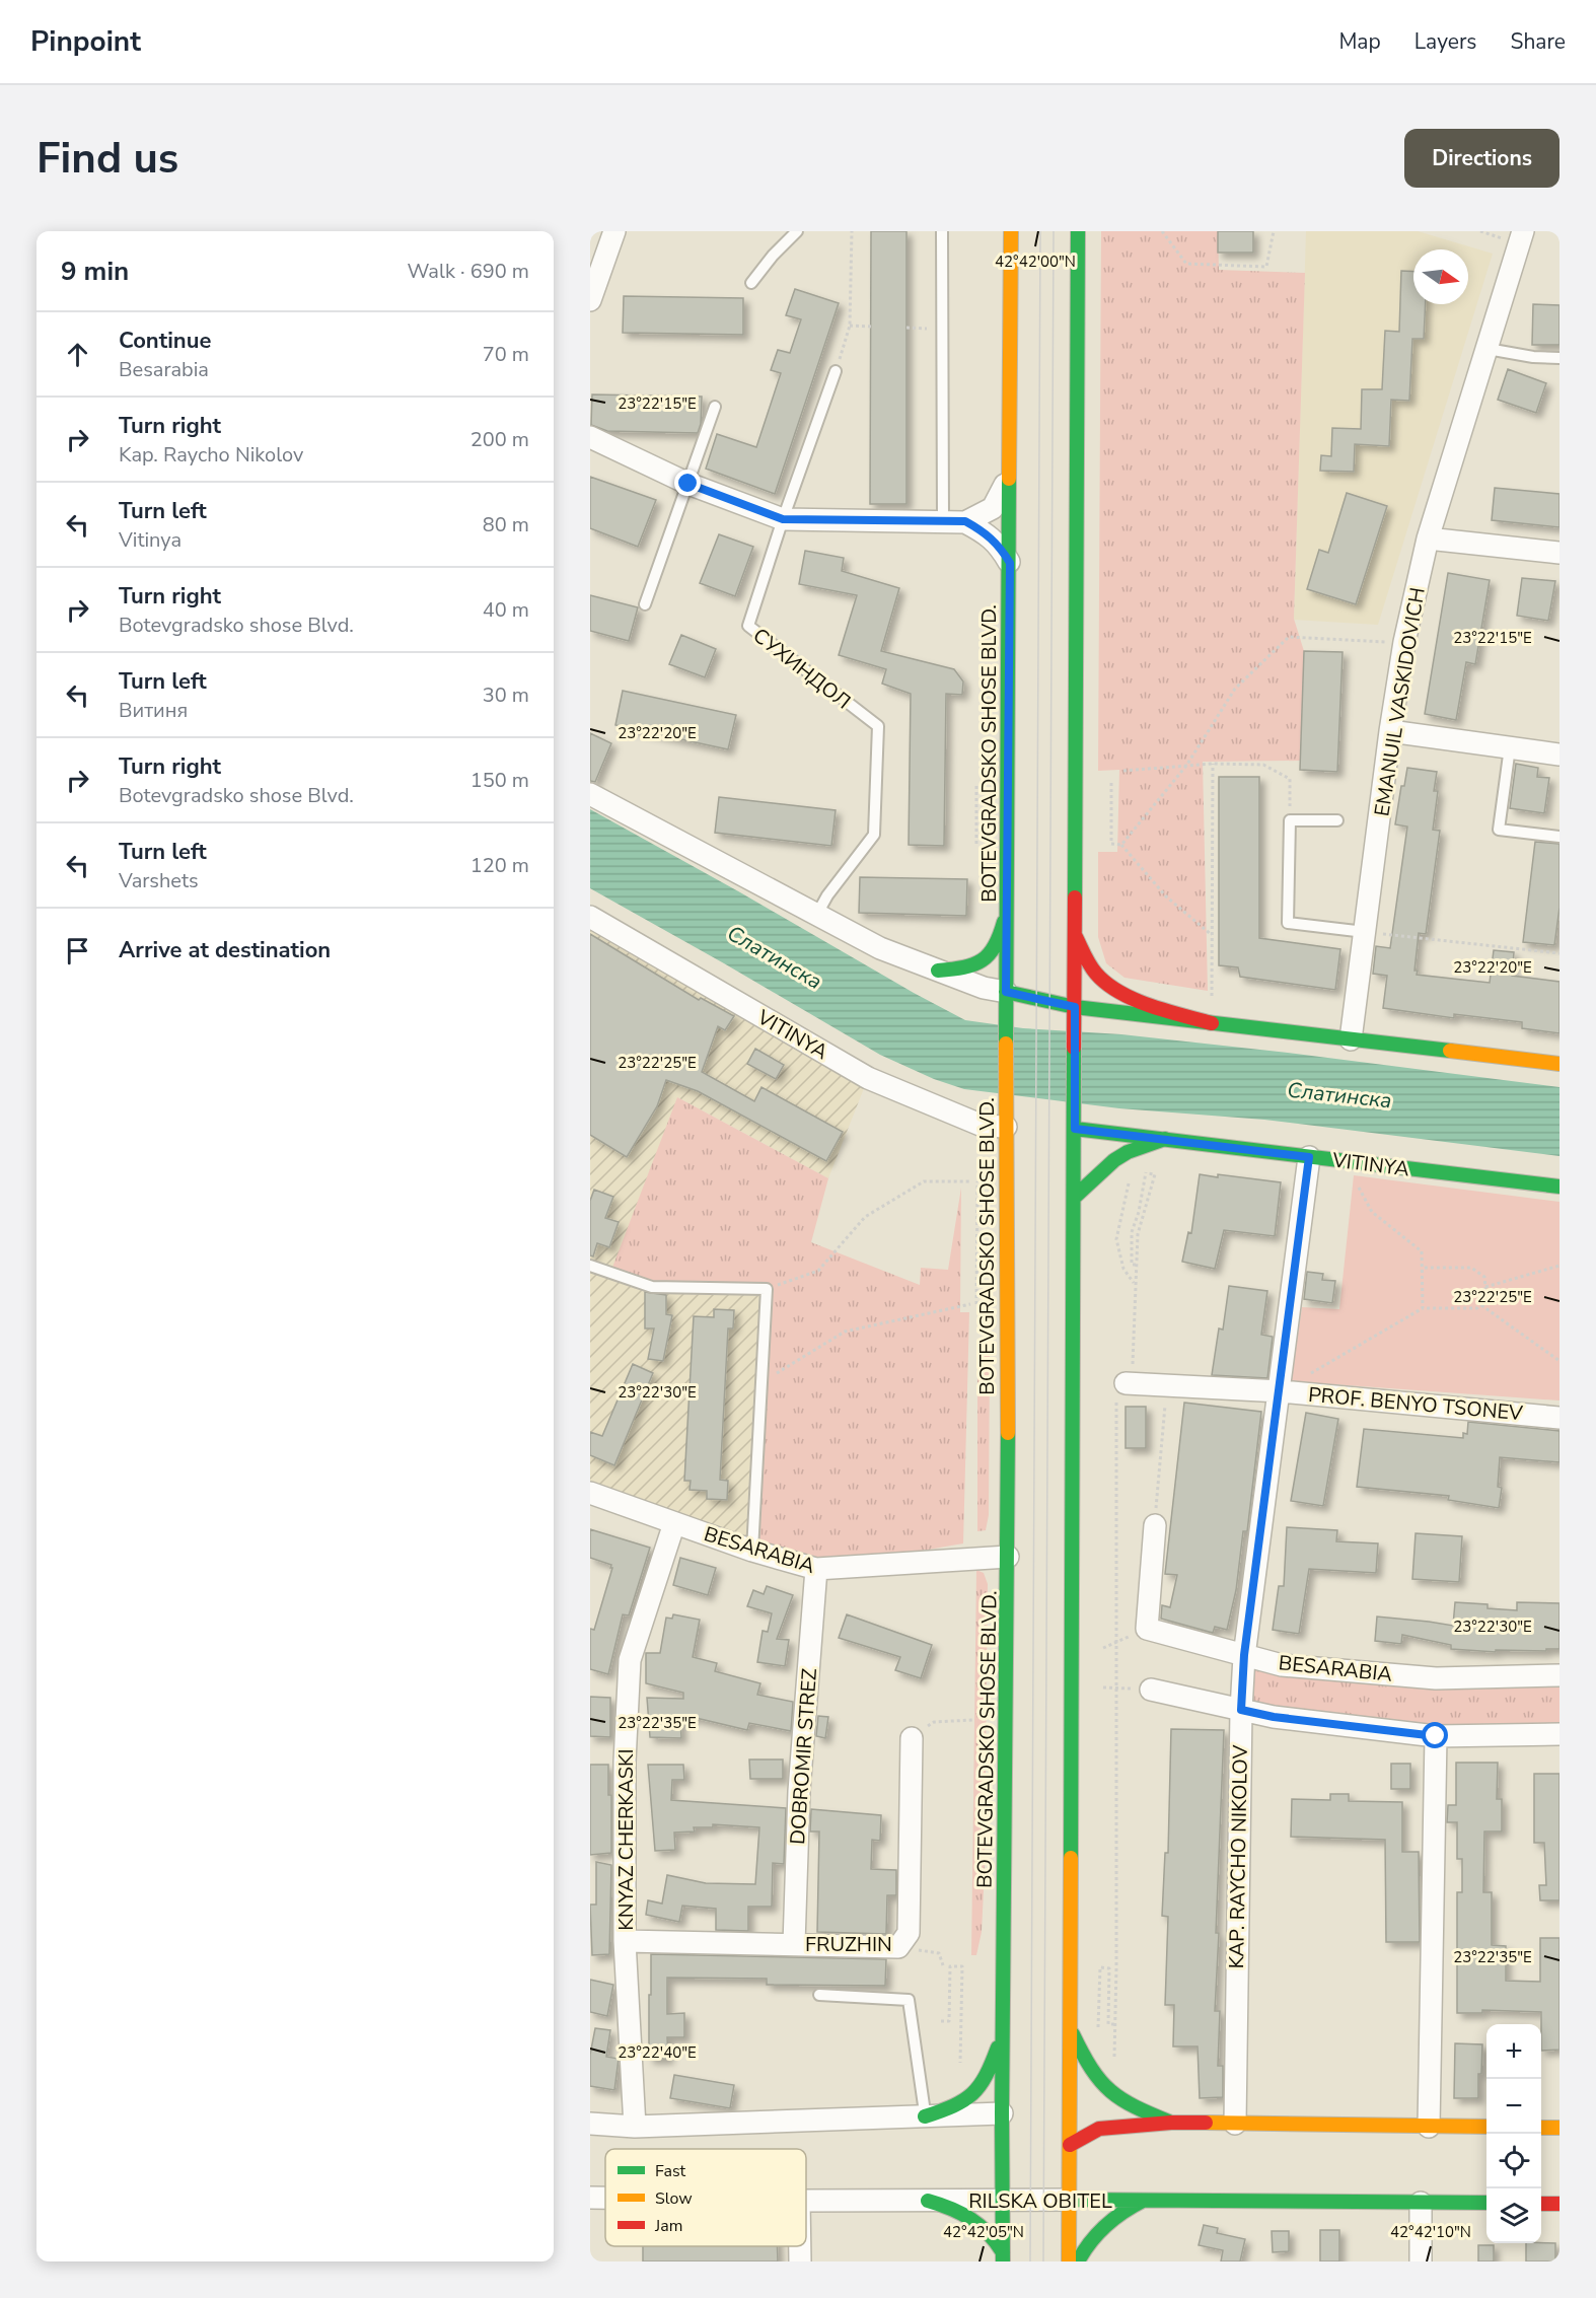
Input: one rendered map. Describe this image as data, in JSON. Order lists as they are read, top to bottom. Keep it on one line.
{"streets":{"main road":["BOTEVGRADSKO SHOSE BLVD.","VITINYA","RILSKA OBITEL"],"street":["EMANUIL VASKIDOVICH","PROF. BENYO TSONEV","BESARABIA","DOBROMIR STREZ","KNYAZ CHERKASKI","KAP. RAYCHO NIKOLOV","FRUZHIN"],"lane":["СУХИНДОЛ"]},"crossings":[["BOTEVGRADSKO SHOSE BLVD.","VITINYA"],["BOTEVGRADSKO SHOSE BLVD.","BESARABIA"],["BOTEVGRADSKO SHOSE BLVD.","RILSKA OBITEL"],["VITINYA","KAP. RAYCHO NIKOLOV"],["PROF. BENYO TSONEV","KAP. RAYCHO NIKOLOV"],["BESARABIA","DOBROMIR STREZ"],["BESARABIA","KNYAZ CHERKASKI"],["BESARABIA","KAP. RAYCHO NIKOLOV"],["DOBROMIR STREZ","FRUZHIN"],["KNYAZ CHERKASKI","FRUZHIN"]],"water":["Слатинска"],"legend":["Fast","Slow","Jam"],"north":"right","page":{"header":"Pinpoint","nav":["Map","Layers","Share"],"buttons":"Directions","title":"Find us","heading":["9 min","Walk · 690 m"],"list":[["Continue","Besarabia","70 m"],["Turn right","Kap. Raycho Nikolov","200 m"],["Turn left","Vitinya","80 m"],["Turn right","Botevgradsko shose Blvd.","40 m"],["Turn left","Витиня","30 m"],["Turn right","Botevgradsko shose Blvd.","150 m"],["Turn left","Varshets","120 m"],"Arrive at destination"],"map_buttons":["+","−"]},"coordinates":["42°42'00\"N","23°22'15\"E","23°22'20\"E","23°22'25\"E","23°22'30\"E","23°22'35\"E","23°22'40\"E","42°42'05\"N","42°42'10\"N"]}
